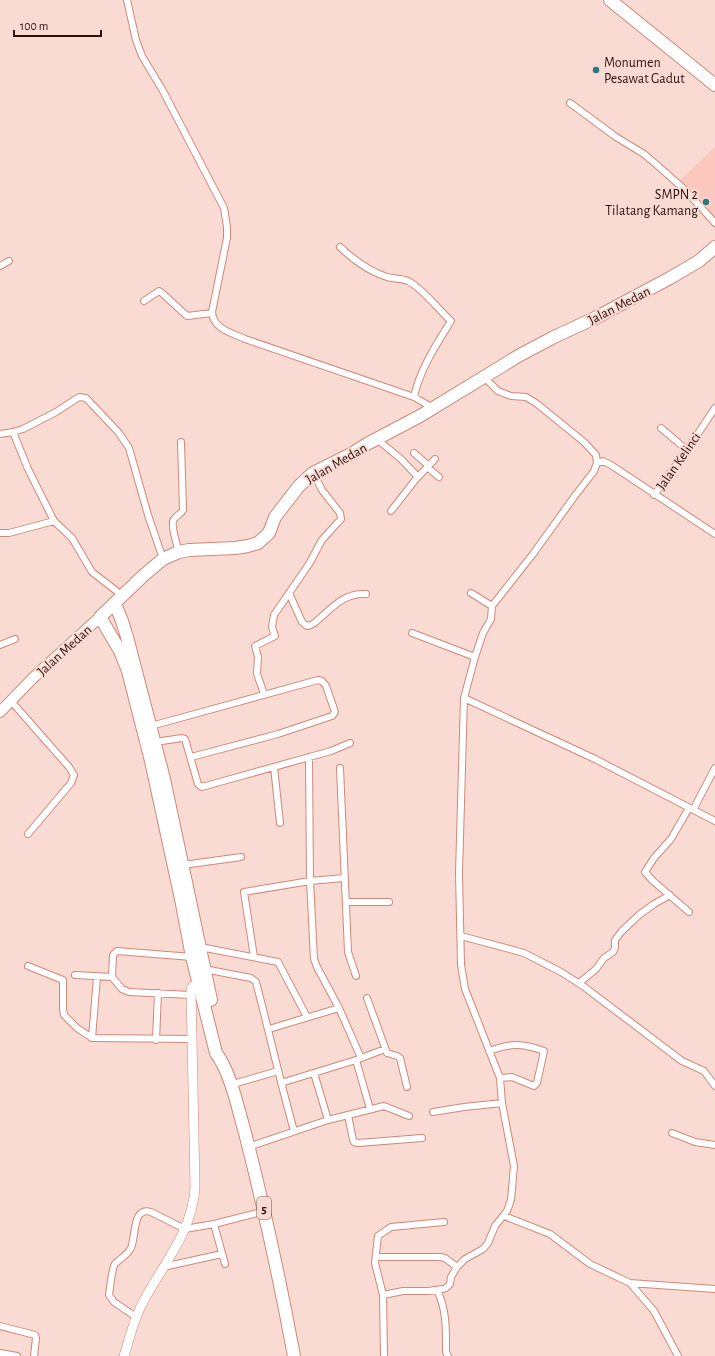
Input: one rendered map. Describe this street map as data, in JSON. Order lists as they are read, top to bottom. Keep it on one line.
{"streets":{"highway":["Jalan Medan","5"],"street":["Jalan Kelinci"]},"places":["Monumen Pesawat Gadut","SMPN 2 Tilatang Kamang"],"scale_bar":"100 m"}
